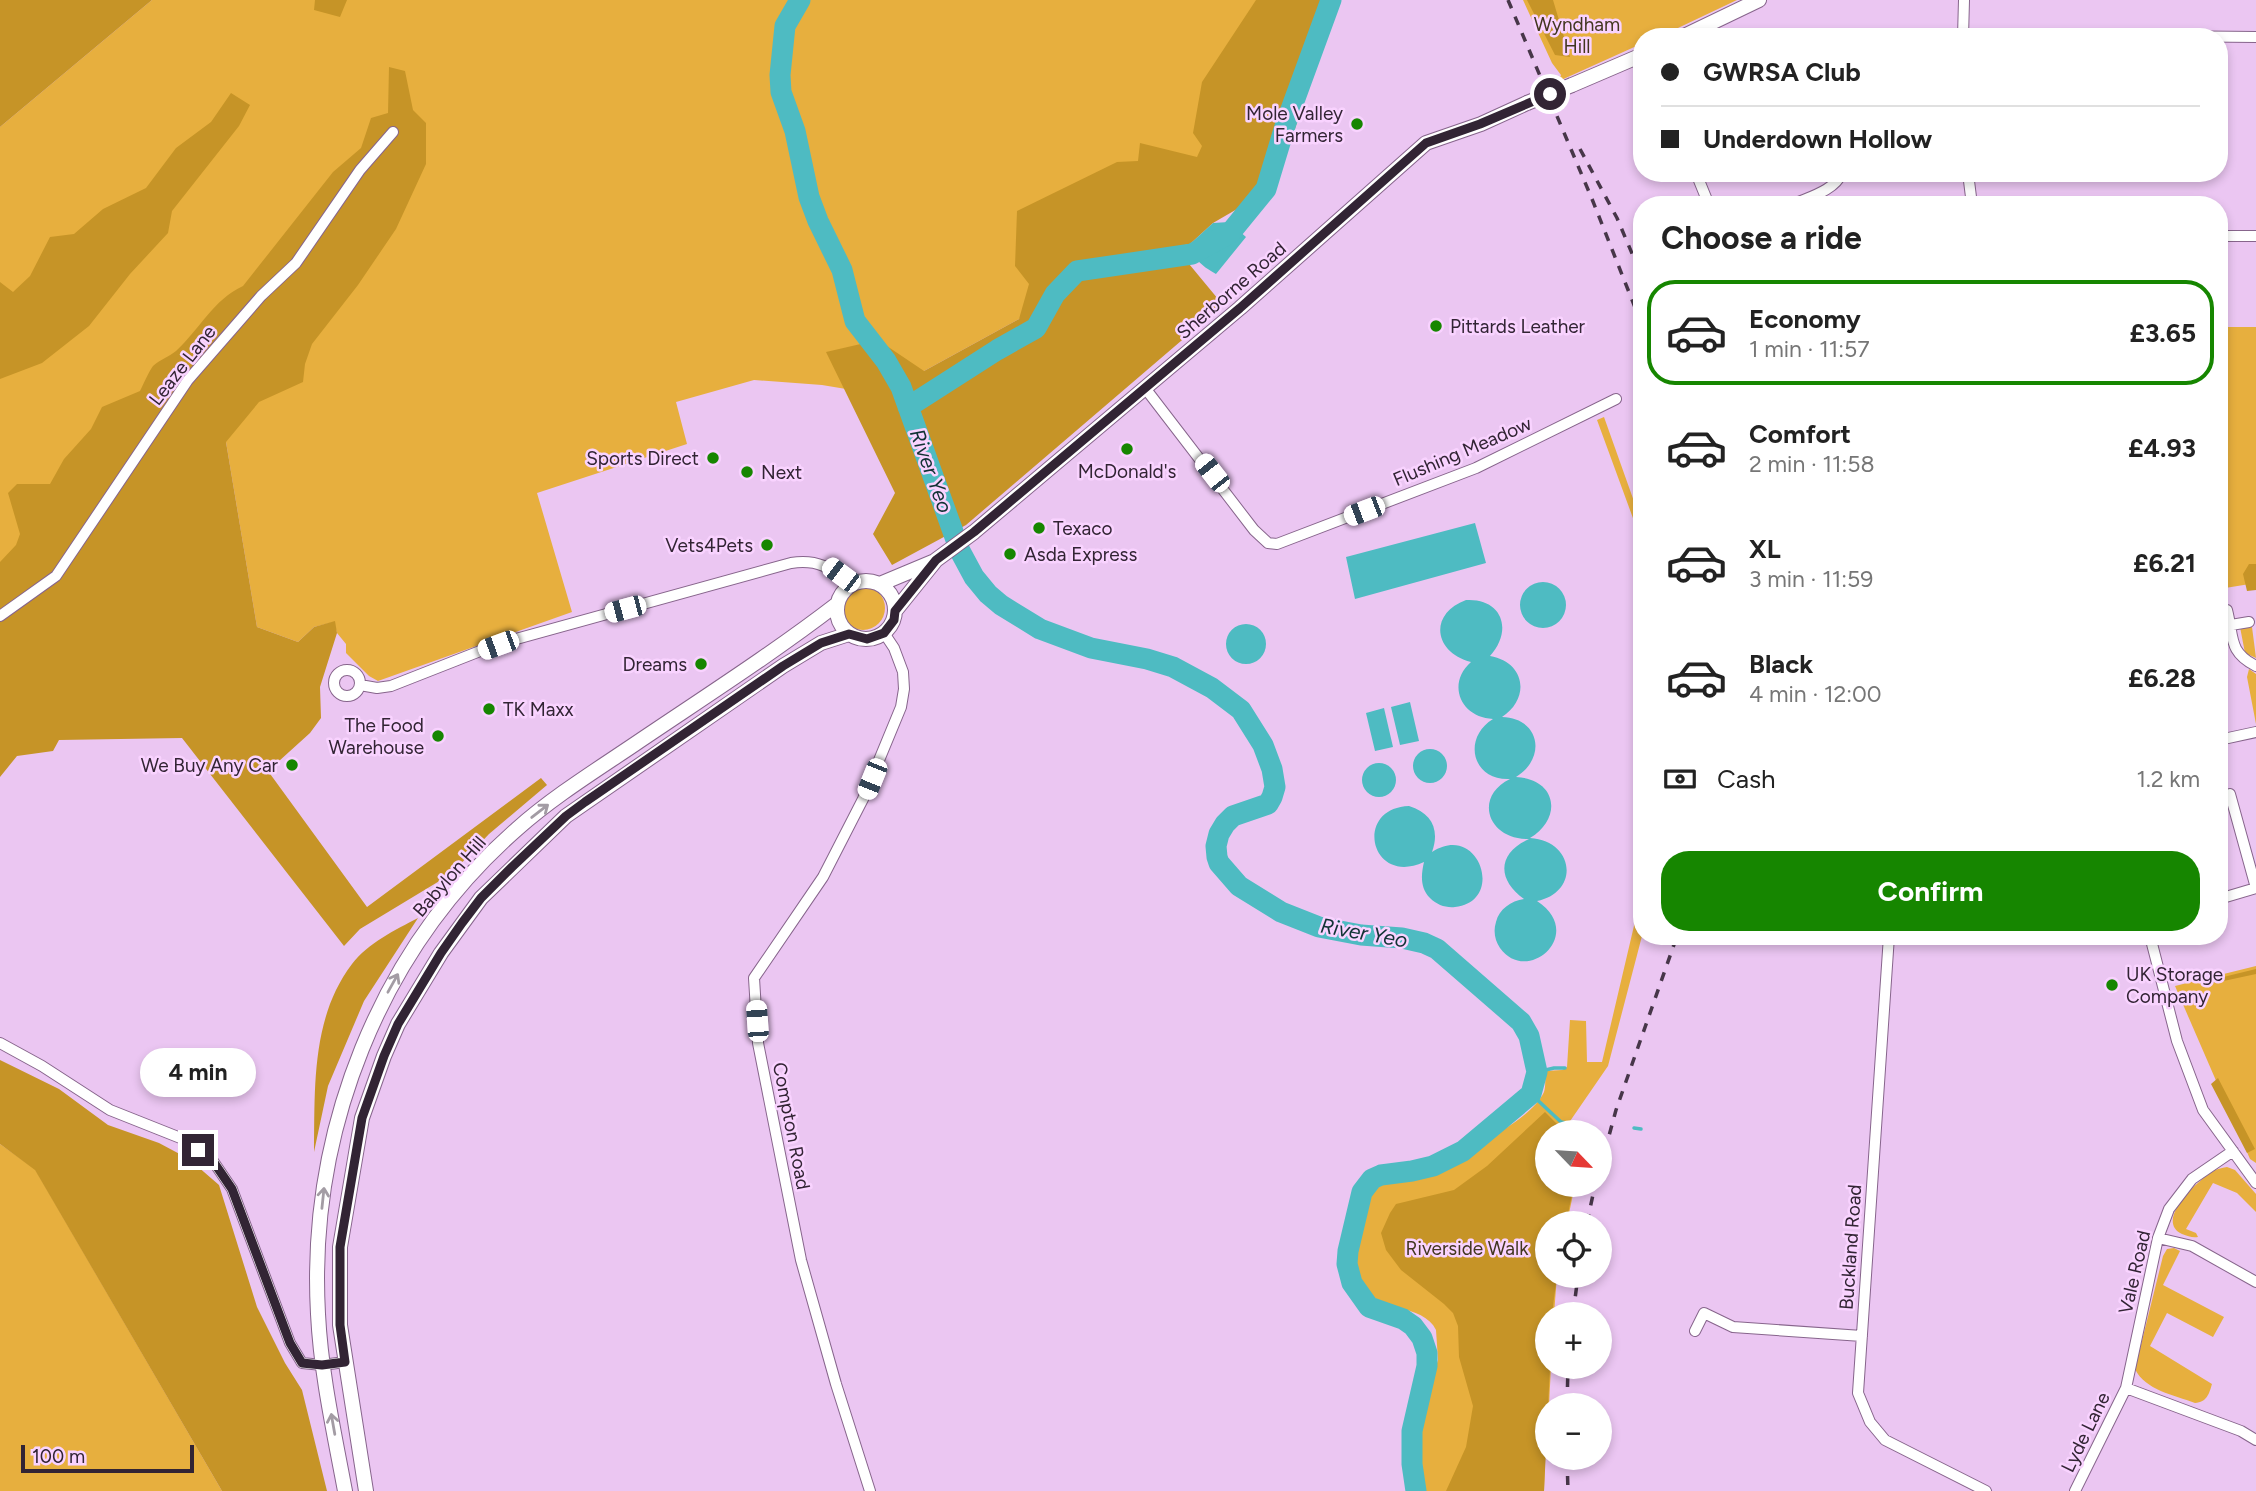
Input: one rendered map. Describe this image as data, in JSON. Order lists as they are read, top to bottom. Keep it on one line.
{"streets":{"main road":["Sherborne Road","Babylon Hill"],"street":["Leaze Lane","Flushing Meadow","Compton Road","Buckland Road","Vale Road","Lyde Lane"]},"crossings":[["Sherborne Road","Flushing Meadow"],["Babylon Hill","Compton Road"],["Vale Road","Lyde Lane"]],"water":["River Yeo"],"parks":["Wyndham Hill","Riverside Walk"],"places":["Mole Valley Farmers","Pittards Leather","McDonald's","Sports Direct","Next","Texaco","Vets4Pets","Asda Express","Dreams","TK Maxx","The Food Warehouse","We Buy Any Car","UK Storage Company"],"scale_bar":"100 m","north":"bottom right","page":{"banner":["GWRSA Club","Underdown Hollow"],"heading":"Choose a ride","list":[{"name":"Economy","note":"1 min · 11:57","value":"£3.65"},{"name":"Comfort","note":"2 min · 11:58","value":"£4.93"},{"name":"XL","note":"3 min · 11:59","value":"£6.21"},{"name":"Black","note":"4 min · 12:00","value":"£6.28"}],"pay":["Cash","1.2 km"],"buttons":"Confirm","bubble":"4 min","map_buttons":["+","−"],"scale":"100 m"}}
